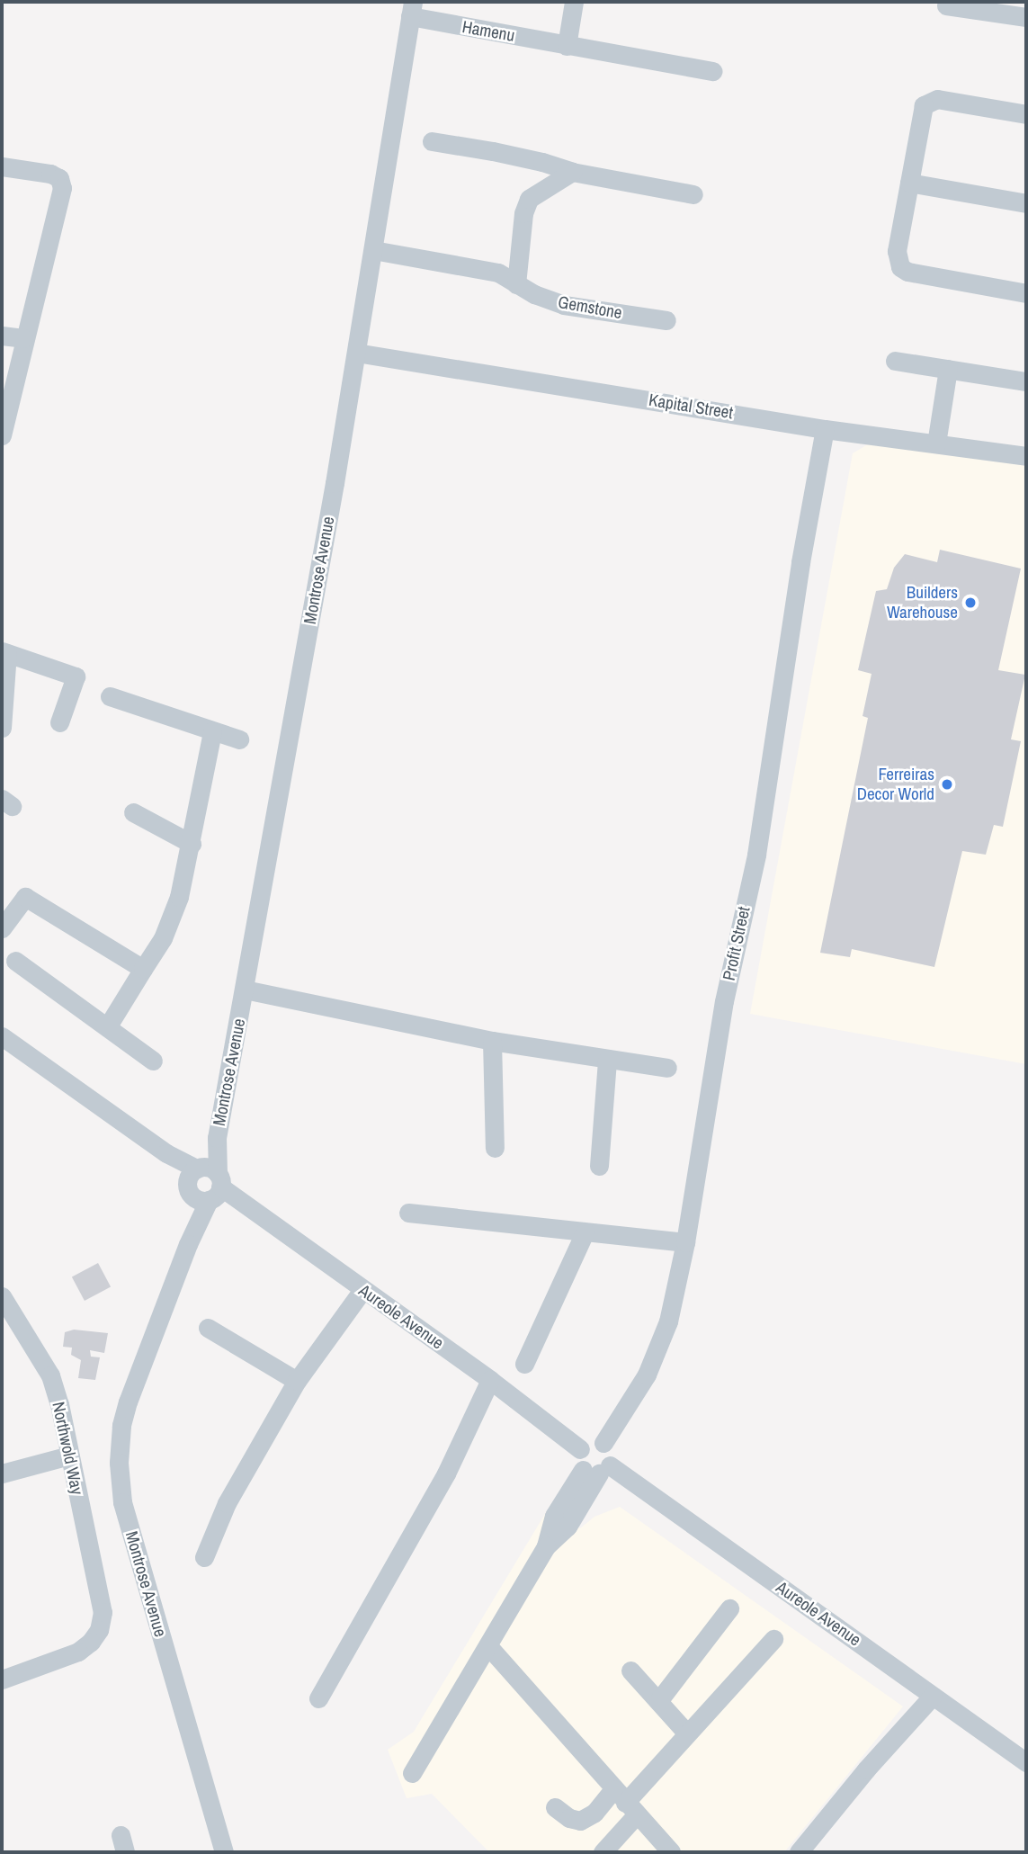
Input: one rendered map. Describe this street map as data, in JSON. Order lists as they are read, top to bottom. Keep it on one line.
{"streets":{"street":["Hamenu","Gemstone","Kapital Street","Montrose Avenue","Profit Street","Aureole Avenue","Northwold Way"]},"crossings":[["Hamenu","Montrose Avenue"],["Gemstone","Montrose Avenue"],["Kapital Street","Montrose Avenue"],["Kapital Street","Profit Street"],["Montrose Avenue","Aureole Avenue"],["Profit Street","Aureole Avenue"]],"places":["Builders Warehouse","Ferreiras Decor World"]}
